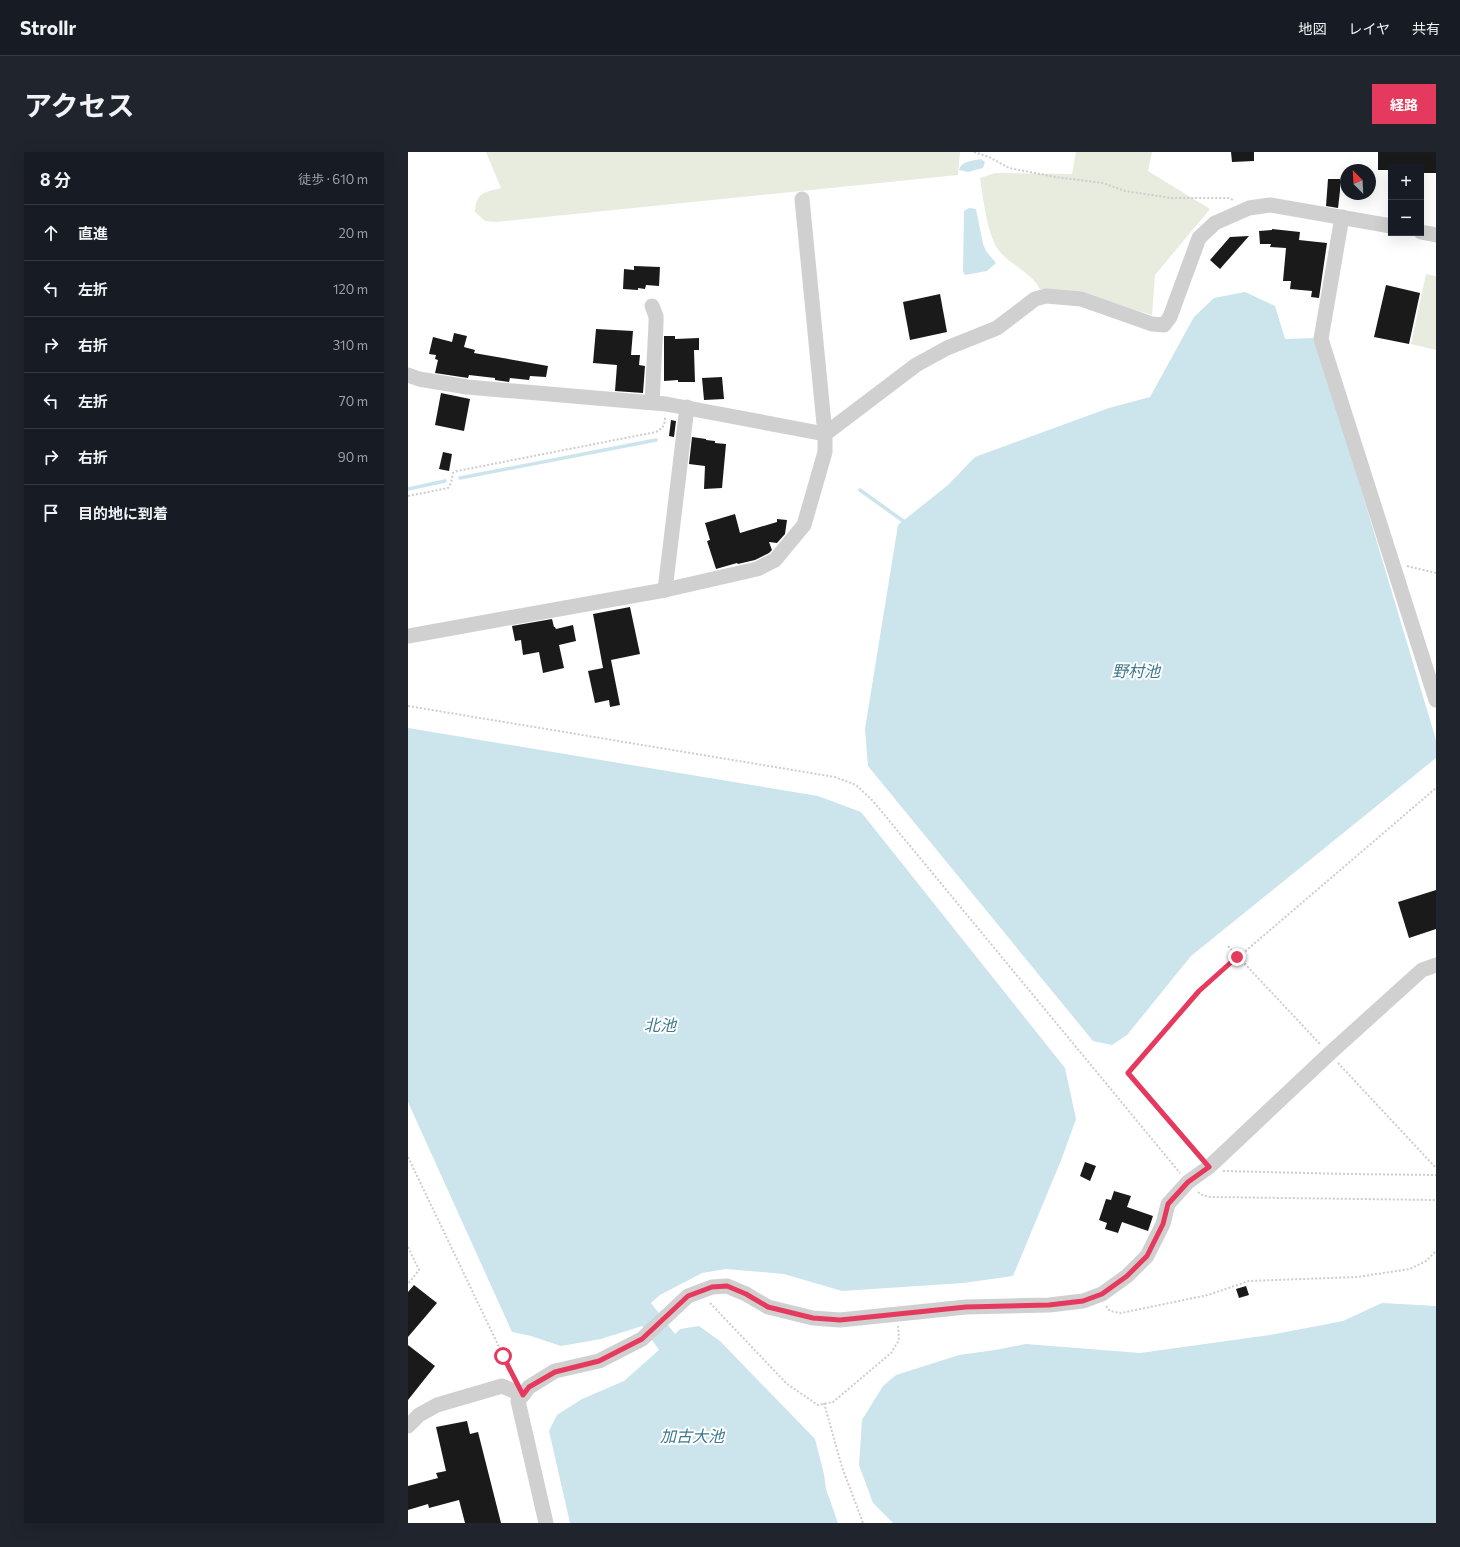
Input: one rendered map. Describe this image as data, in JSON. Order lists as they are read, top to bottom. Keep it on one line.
{"water":["野村池","北池","加古大池"],"north":"top left","page":{"header":"Strollr","nav":["地図","レイヤ","共有"],"title":"アクセス","buttons":"経路","heading":["8 分","徒歩 · 610 m"],"map_buttons":["+","−"],"list":[["直進","20 m"],["左折","120 m"],["右折","310 m"],["左折","70 m"],["右折","90 m"],"目的地に到着"]}}
